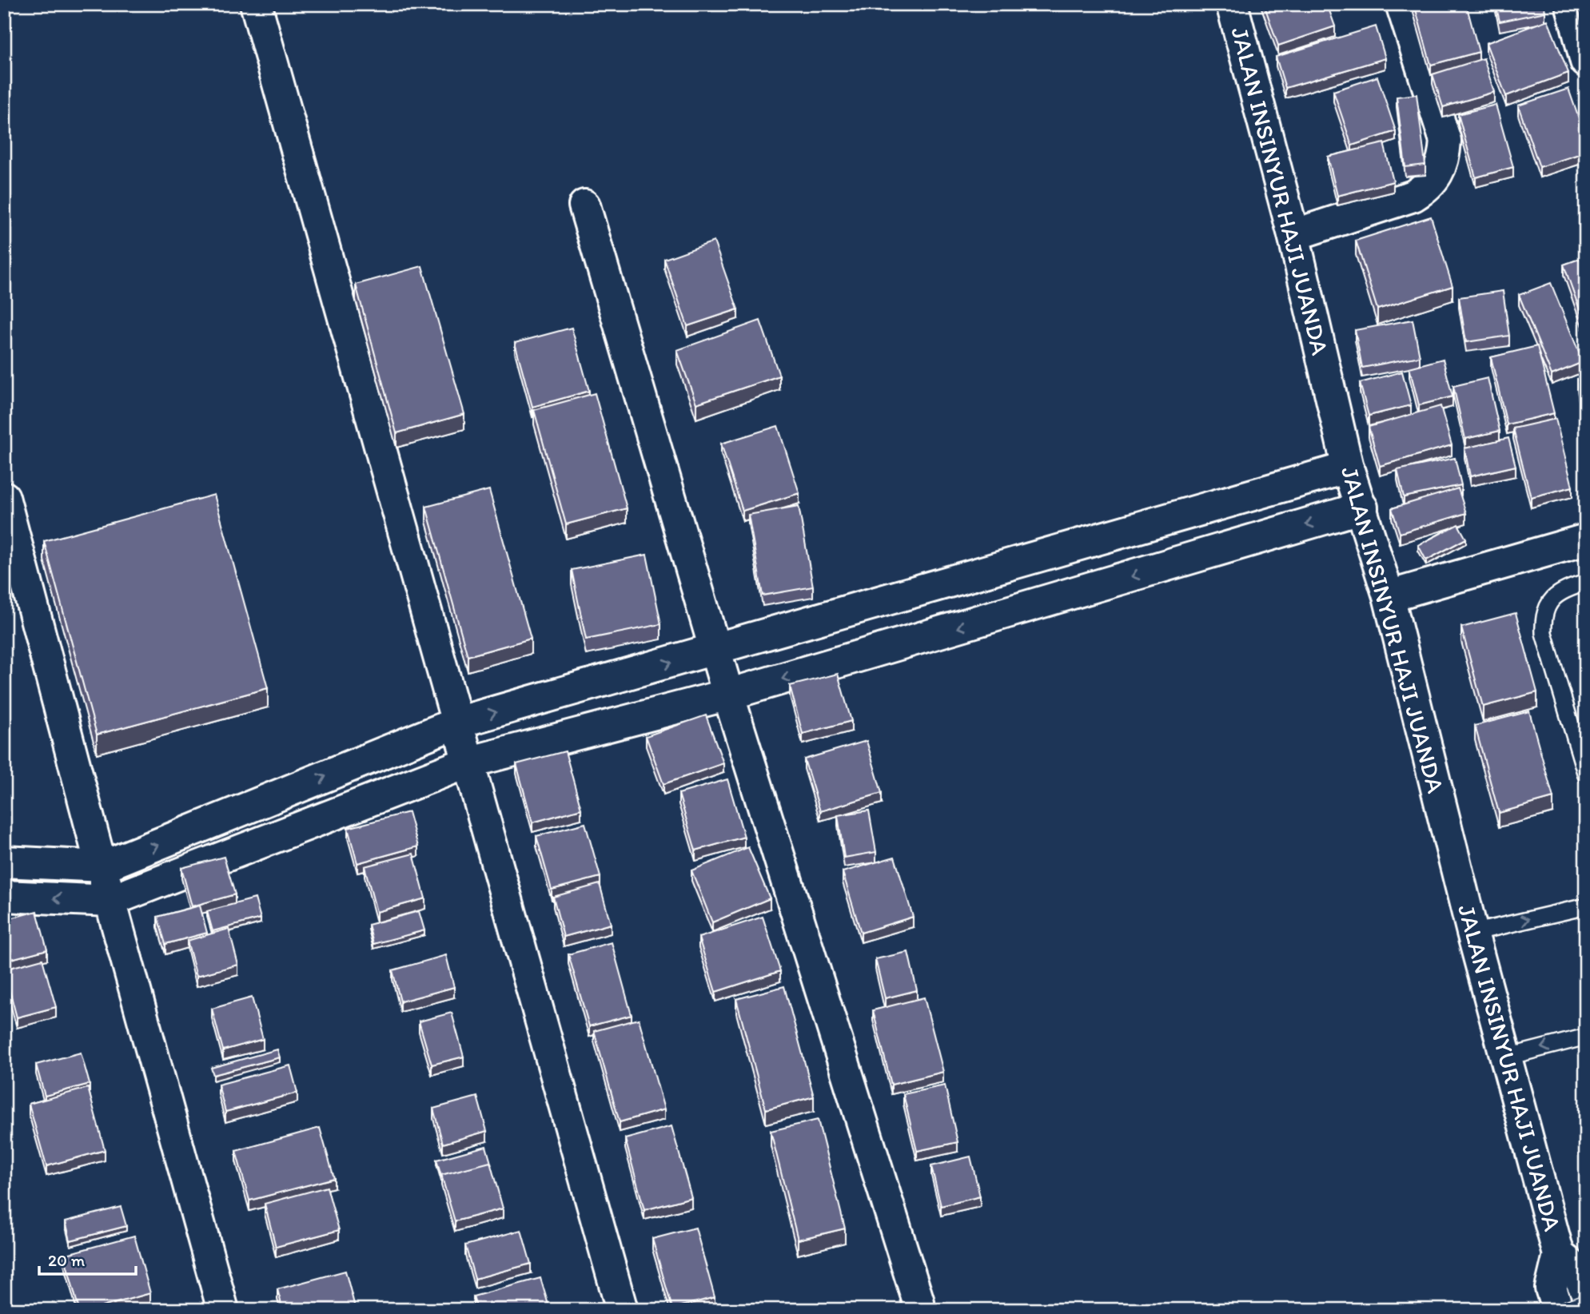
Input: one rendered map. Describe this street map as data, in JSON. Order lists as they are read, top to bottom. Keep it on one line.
{"streets":{"street":["JALAN INSINYUR HAJI JUANDA"]},"scale_bar":"20 m"}
